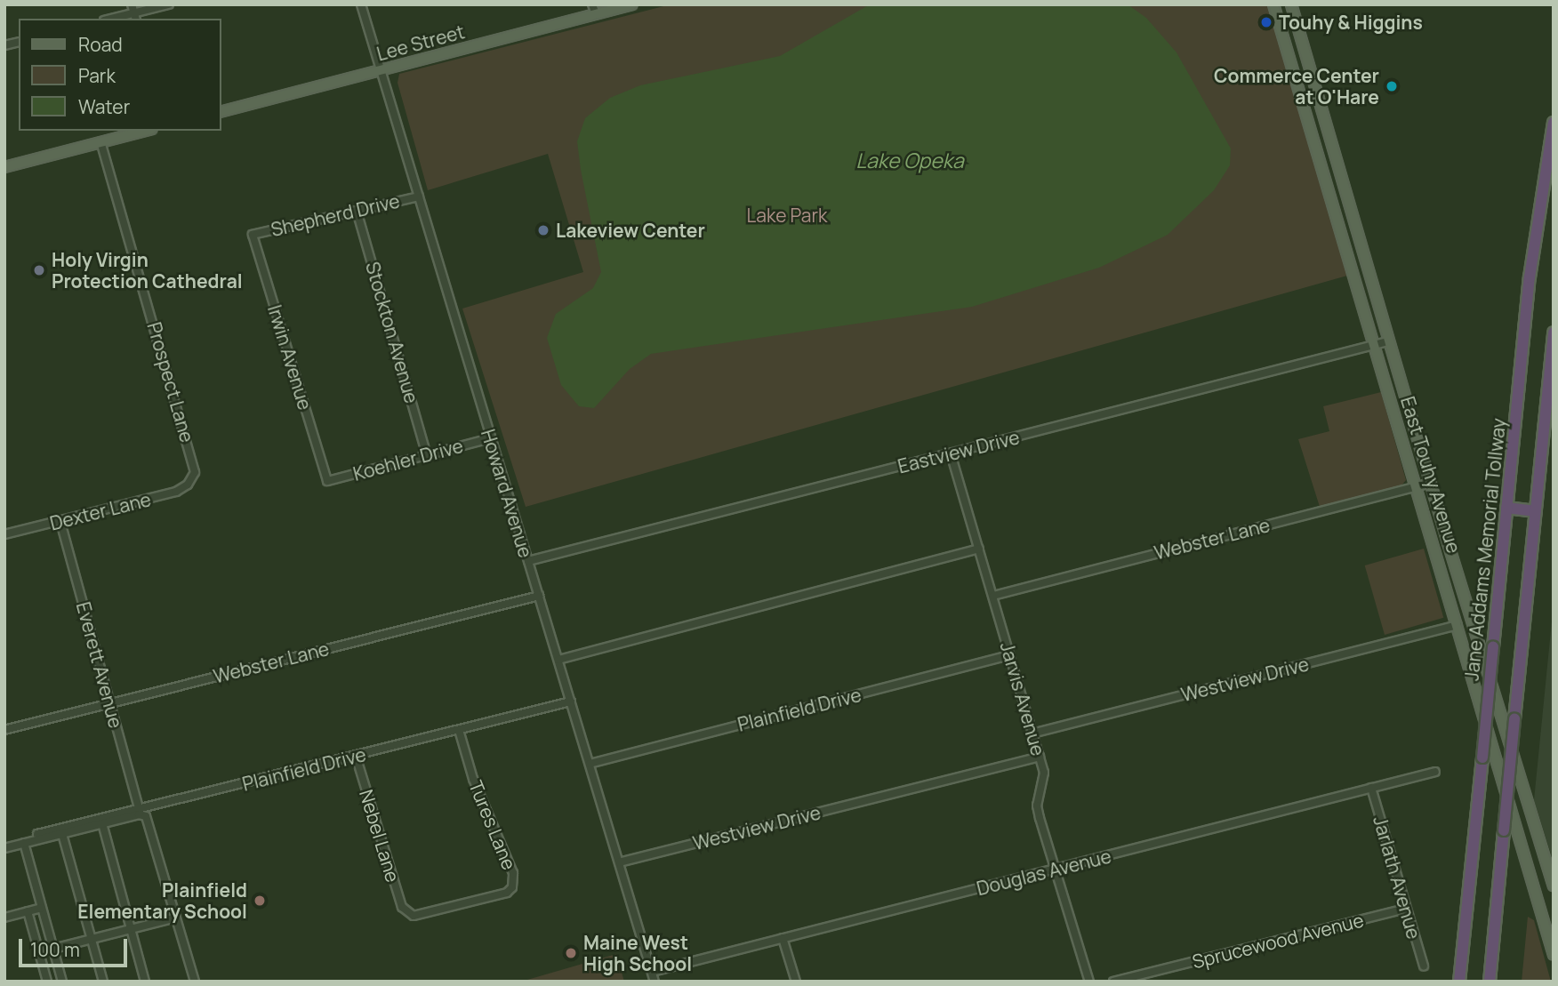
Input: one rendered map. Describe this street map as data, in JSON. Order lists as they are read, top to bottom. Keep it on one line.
{"streets":{"highway":["Jane Addams Memorial Tollway"],"main road":["Lee Street","East Touhy Avenue"],"street":["Shepherd Drive","Stockton Avenue","Irwin Avenue","Prospect Lane","Eastview Drive","Koehler Drive","Howard Avenue","Dexter Lane","Webster Lane","Everett Avenue","Westview Drive","Jarvis Avenue","Plainfield Drive","Tures Lane","Nebel Lane","Douglas Avenue","Jarlath Avenue","Sprucewood Avenue"]},"crossings":[["Lee Street","Howard Avenue"],["Shepherd Drive","Stockton Avenue"],["Shepherd Drive","Irwin Avenue"],["Shepherd Drive","Howard Avenue"],["Stockton Avenue","Koehler Drive"],["Irwin Avenue","Koehler Drive"],["Prospect Lane","Dexter Lane"],["Eastview Drive","East Touhy Avenue"],["Eastview Drive","Howard Avenue"],["Eastview Drive","Jarvis Avenue"],["Koehler Drive","Howard Avenue"],["East Touhy Avenue","Webster Lane"],["East Touhy Avenue","Westview Drive"],["Howard Avenue","Webster Lane"],["Howard Avenue","Westview Drive"],["Howard Avenue","Plainfield Drive"],["Howard Avenue","Douglas Avenue"],["Dexter Lane","Everett Avenue"],["Webster Lane","Everett Avenue"],["Webster Lane","Jarvis Avenue"],["Everett Avenue","Plainfield Drive"],["Westview Drive","Jarvis Avenue"],["Jarvis Avenue","Plainfield Drive"],["Jarvis Avenue","Douglas Avenue"],["Plainfield Drive","Tures Lane"],["Plainfield Drive","Nebel Lane"],["Tures Lane","Nebel Lane"],["Douglas Avenue","Jarlath Avenue"],["Jarlath Avenue","Sprucewood Avenue"]],"water":["Lake Opeka"],"parks":["Lake Park"],"places":["Touhy & Higgins","Commerce Center at O'Hare","Lakeview Center","Holy Virgin Protection Cathedral","Plainfield Elementary School","Maine West High School"],"legend":["Road","Park","Water"],"scale_bar":"100 m"}
